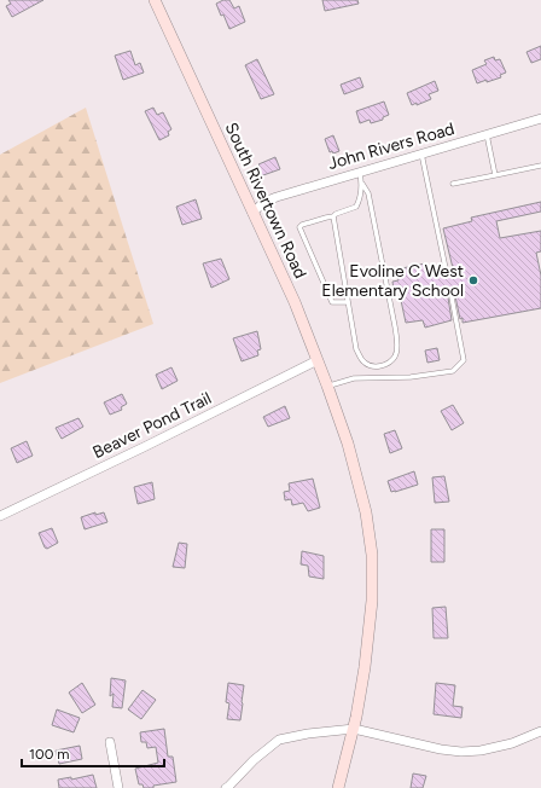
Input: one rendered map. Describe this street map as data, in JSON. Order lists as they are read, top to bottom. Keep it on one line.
{"streets":{"main road":["South Rivertown Road"],"street":["John Rivers Road","Beaver Pond Trail"]},"crossings":[["John Rivers Road","South Rivertown Road"],["South Rivertown Road","Beaver Pond Trail"]],"places":["Evoline C West Elementary School"],"scale_bar":"100 m"}
